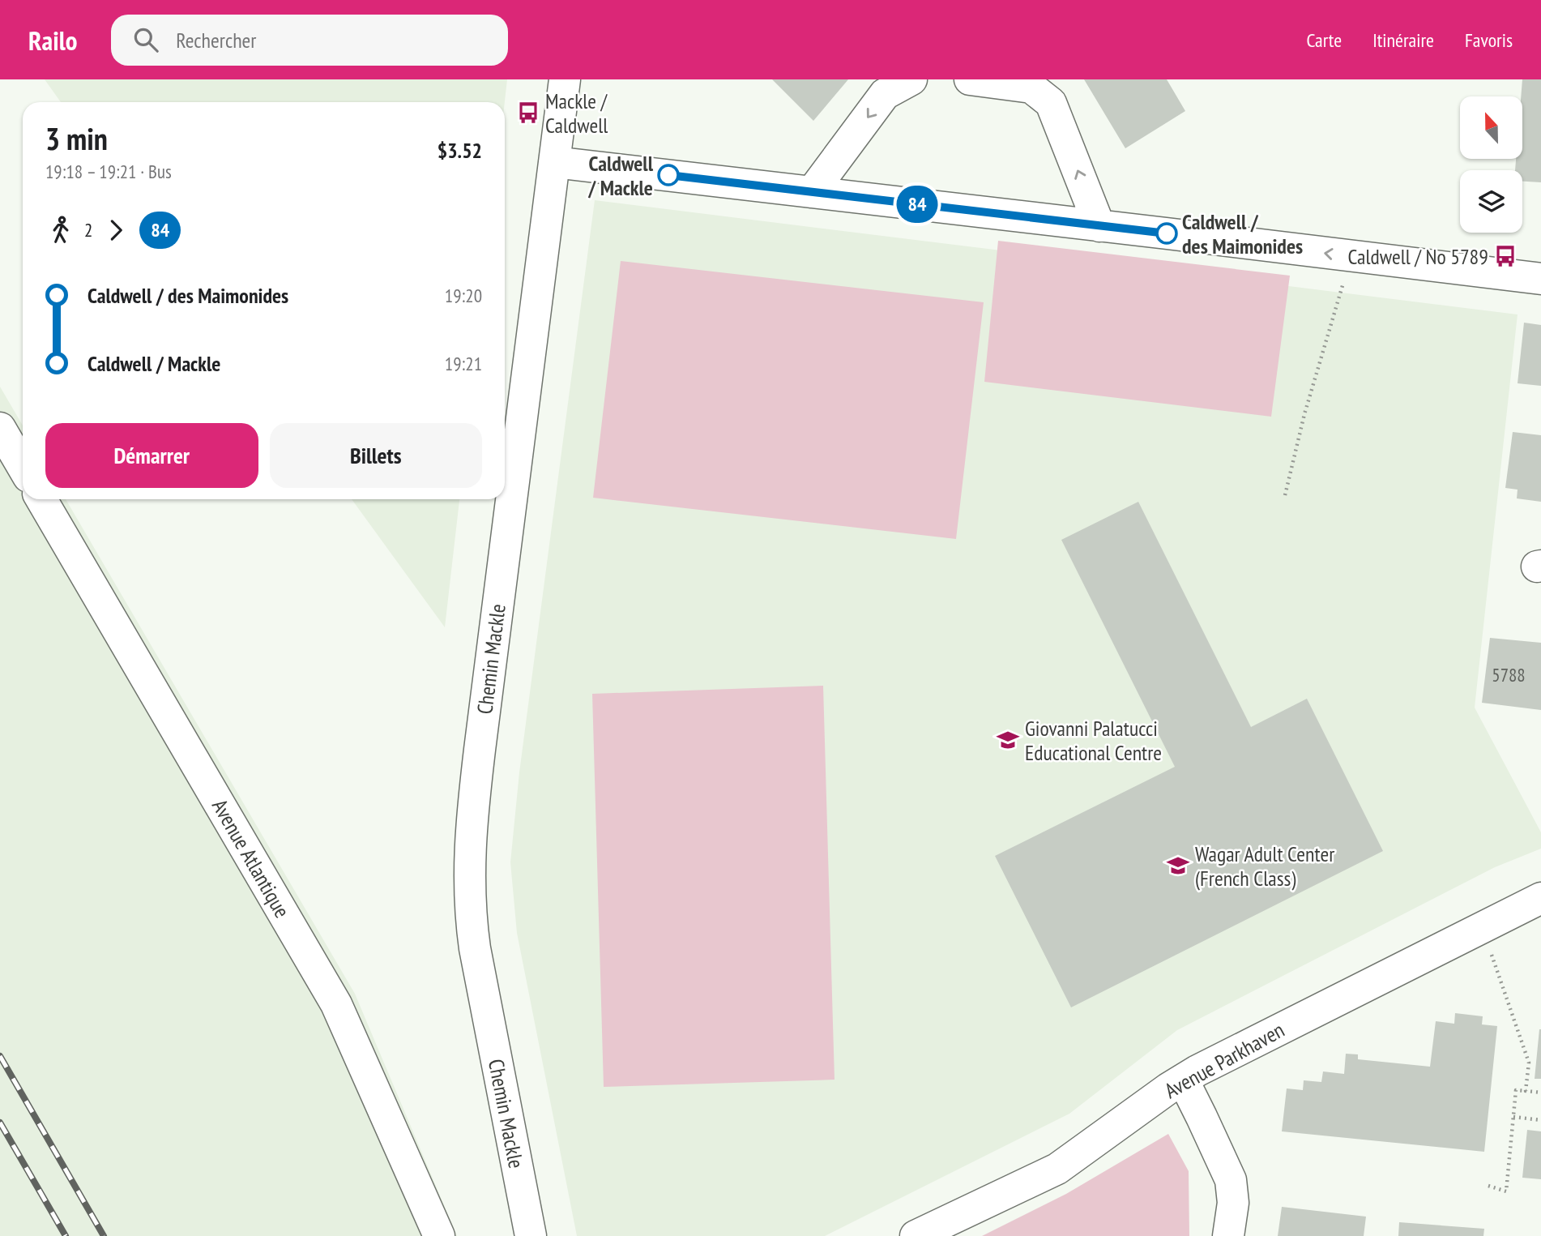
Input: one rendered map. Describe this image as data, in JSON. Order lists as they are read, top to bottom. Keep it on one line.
{"streets":{"street":["Chemin Mackle","Avenue Atlantique","Avenue Parkhaven"]},"places":{"bus stop":["Mackle / Caldwell","Caldwell / No 5789"],"other":["Caldwell / Mackle","Caldwell / des Maimonides"],"school or university":["Giovanni Palatucci Educational Centre","Wagar Adult Center (French Class)"]},"lines":["bus line 84"],"house_numbers":["5788"],"north":"top","page":{"header":"Railo","search":"Rechercher","nav":["Carte","Itinéraire","Favoris"],"on_map":"84","heading":["3 min","19:18 – 19:21 · Bus","$3.52"],"legs":["2","84"],"list":[{"name":"Caldwell / des Maimonides","value":"19:20"},{"name":"Caldwell / Mackle","value":"19:21"}],"buttons":["Démarrer","Billets"]}}
